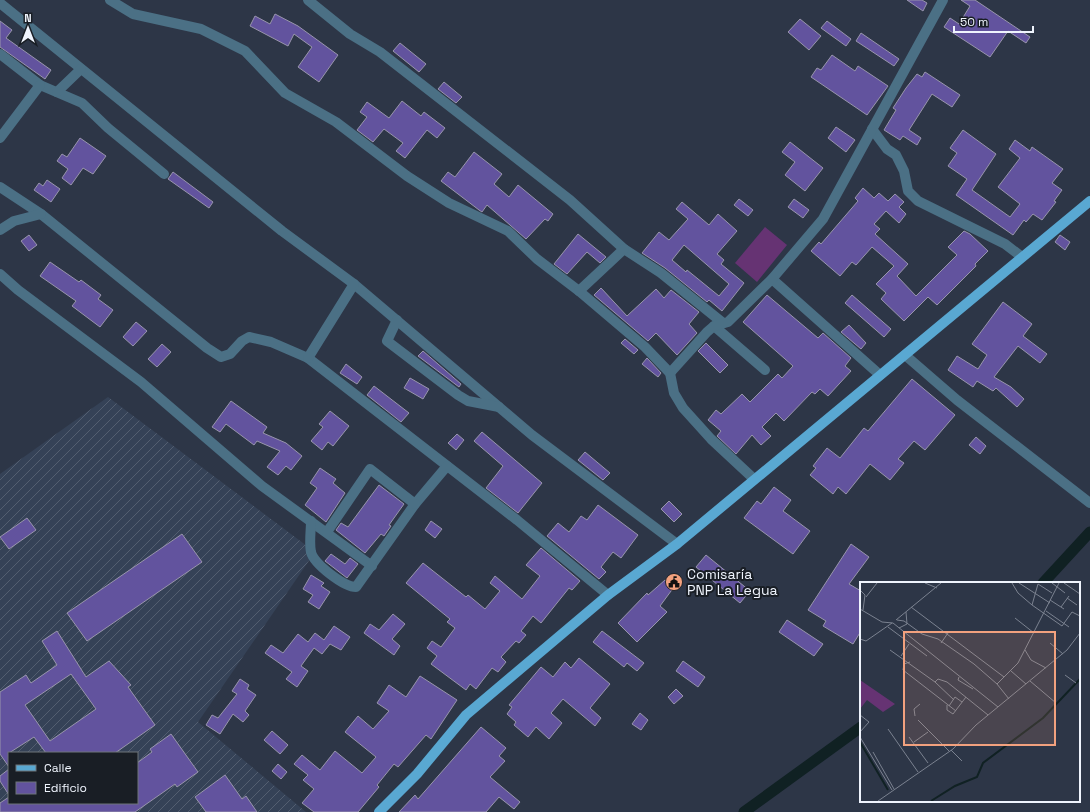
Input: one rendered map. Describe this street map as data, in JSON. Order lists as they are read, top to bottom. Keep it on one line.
{"places":{"public building":["Comisaría PNP La Legua"]},"legend":["Calle","Edificio"],"scale_bar":"50 m","north":"top"}
